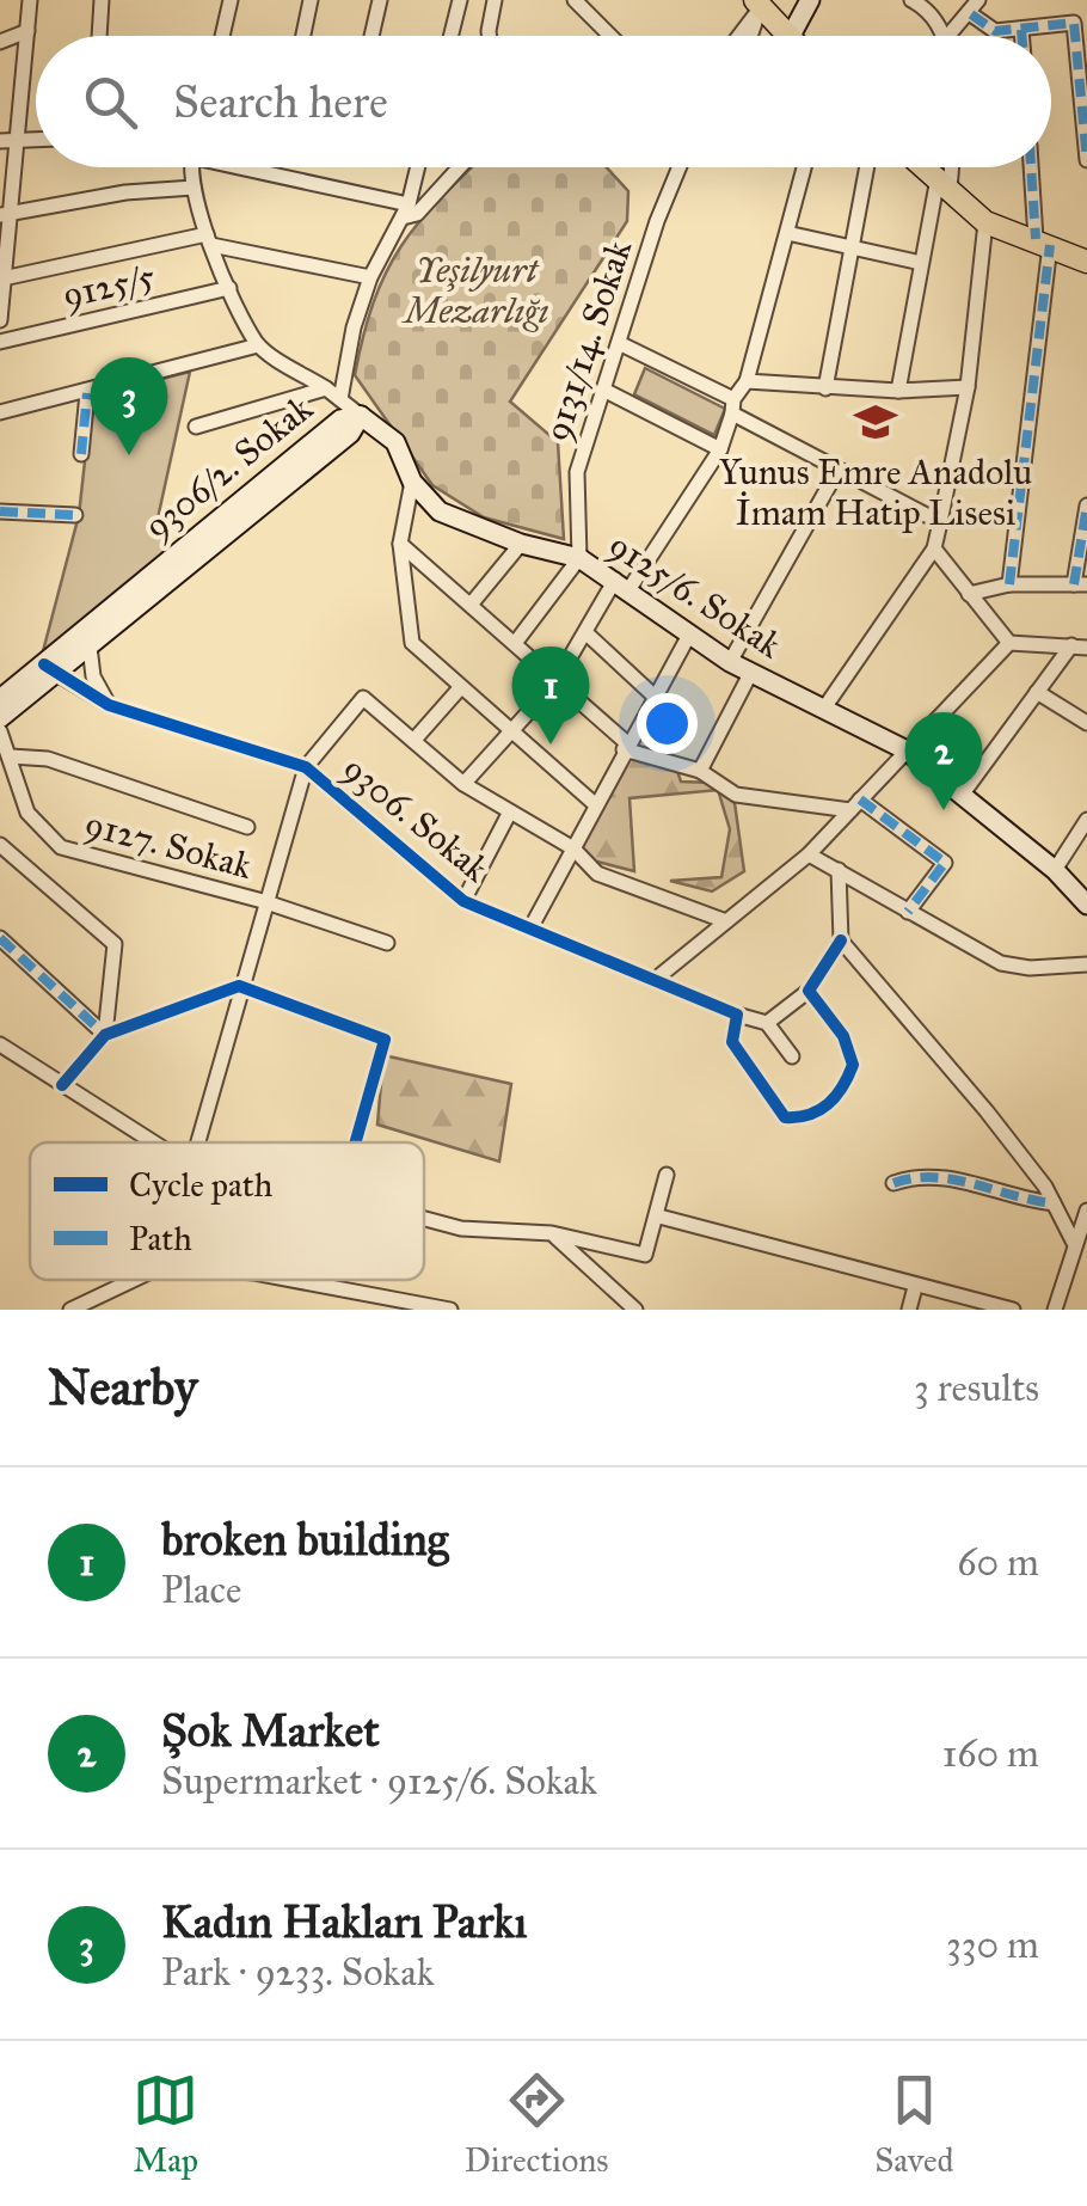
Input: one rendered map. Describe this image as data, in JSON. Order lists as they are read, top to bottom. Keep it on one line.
{"streets":{"main road":["9306/2. Sokak","9125/6. Sokak"],"street":["9125/5","9131/14. Sokak","9306. Sokak","9127. Sokak"]},"crossings":[["9131/14. Sokak","9125/6. Sokak"],["9306/2. Sokak","9125/6. Sokak"],["9306/2. Sokak","9306. Sokak"]],"parks":["Yeşilyurt Mezarlığı"],"places":{"school or university":["Yunus Emre Anadolu İmam Hatip Lisesi"]},"legend":["Cycle path","Path"],"page":{"search":"Search here","pins":["3","1","2"],"heading":["Nearby","3 results"],"list":[{"mark":"1","name":"broken building","note":"Place","value":"60 m"},{"mark":"2","name":"Şok Market","note":"Supermarket · 9125/6. Sokak","value":"160 m"},{"mark":"3","name":"Kadın Hakları Parkı","note":"Park · 9233. Sokak","value":"330 m"}],"nav":["Map","Directions","Saved"]}}
